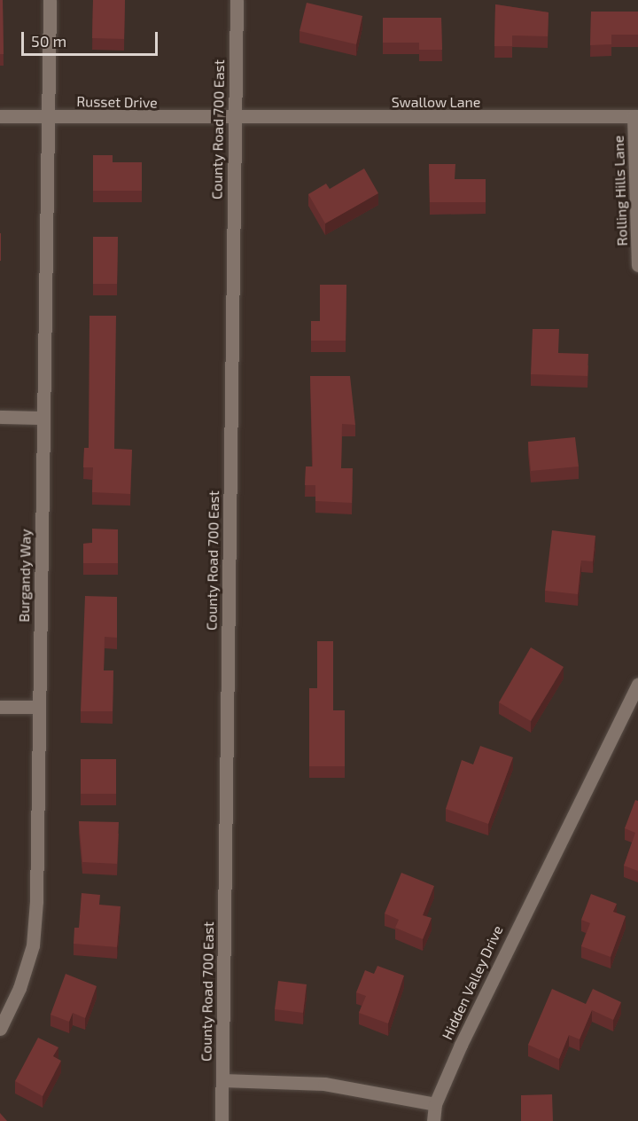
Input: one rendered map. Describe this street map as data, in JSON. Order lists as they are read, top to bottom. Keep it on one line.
{"streets":{"street":["Russet Drive","Swallow Lane","County Road 700 East","Rolling Hills Lane","Burgandy Way","Hidden Valley Drive"]},"crossings":[["Russet Drive","Swallow Lane"],["Russet Drive","County Road 700 East"],["Russet Drive","Burgandy Way"],["Swallow Lane","County Road 700 East"],["Swallow Lane","Rolling Hills Lane"]],"scale_bar":"50 m"}
